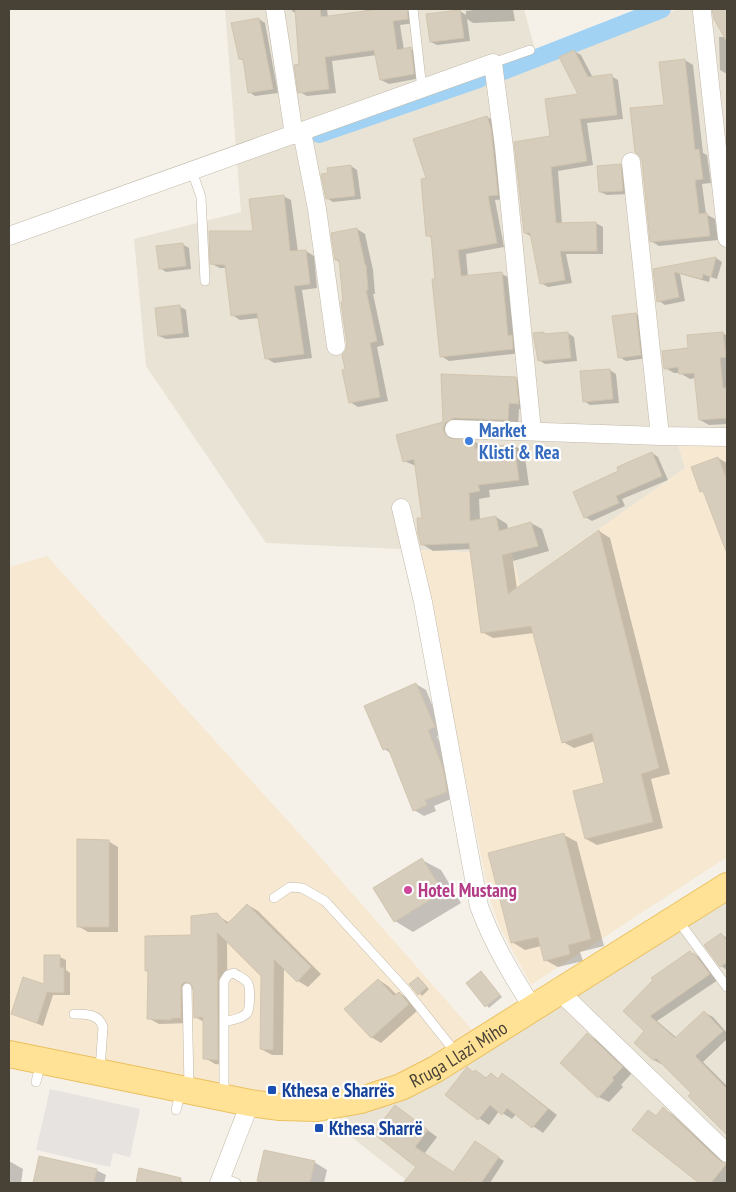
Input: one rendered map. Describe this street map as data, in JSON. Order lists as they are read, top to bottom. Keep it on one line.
{"streets":{"main road":["Rruga Llazi Miho"]},"places":{"other":["Market Klisti & Rea","Hotel Mustang"],"transit":["Kthesa e Sharrës","Kthesa Sharrë"]}}
